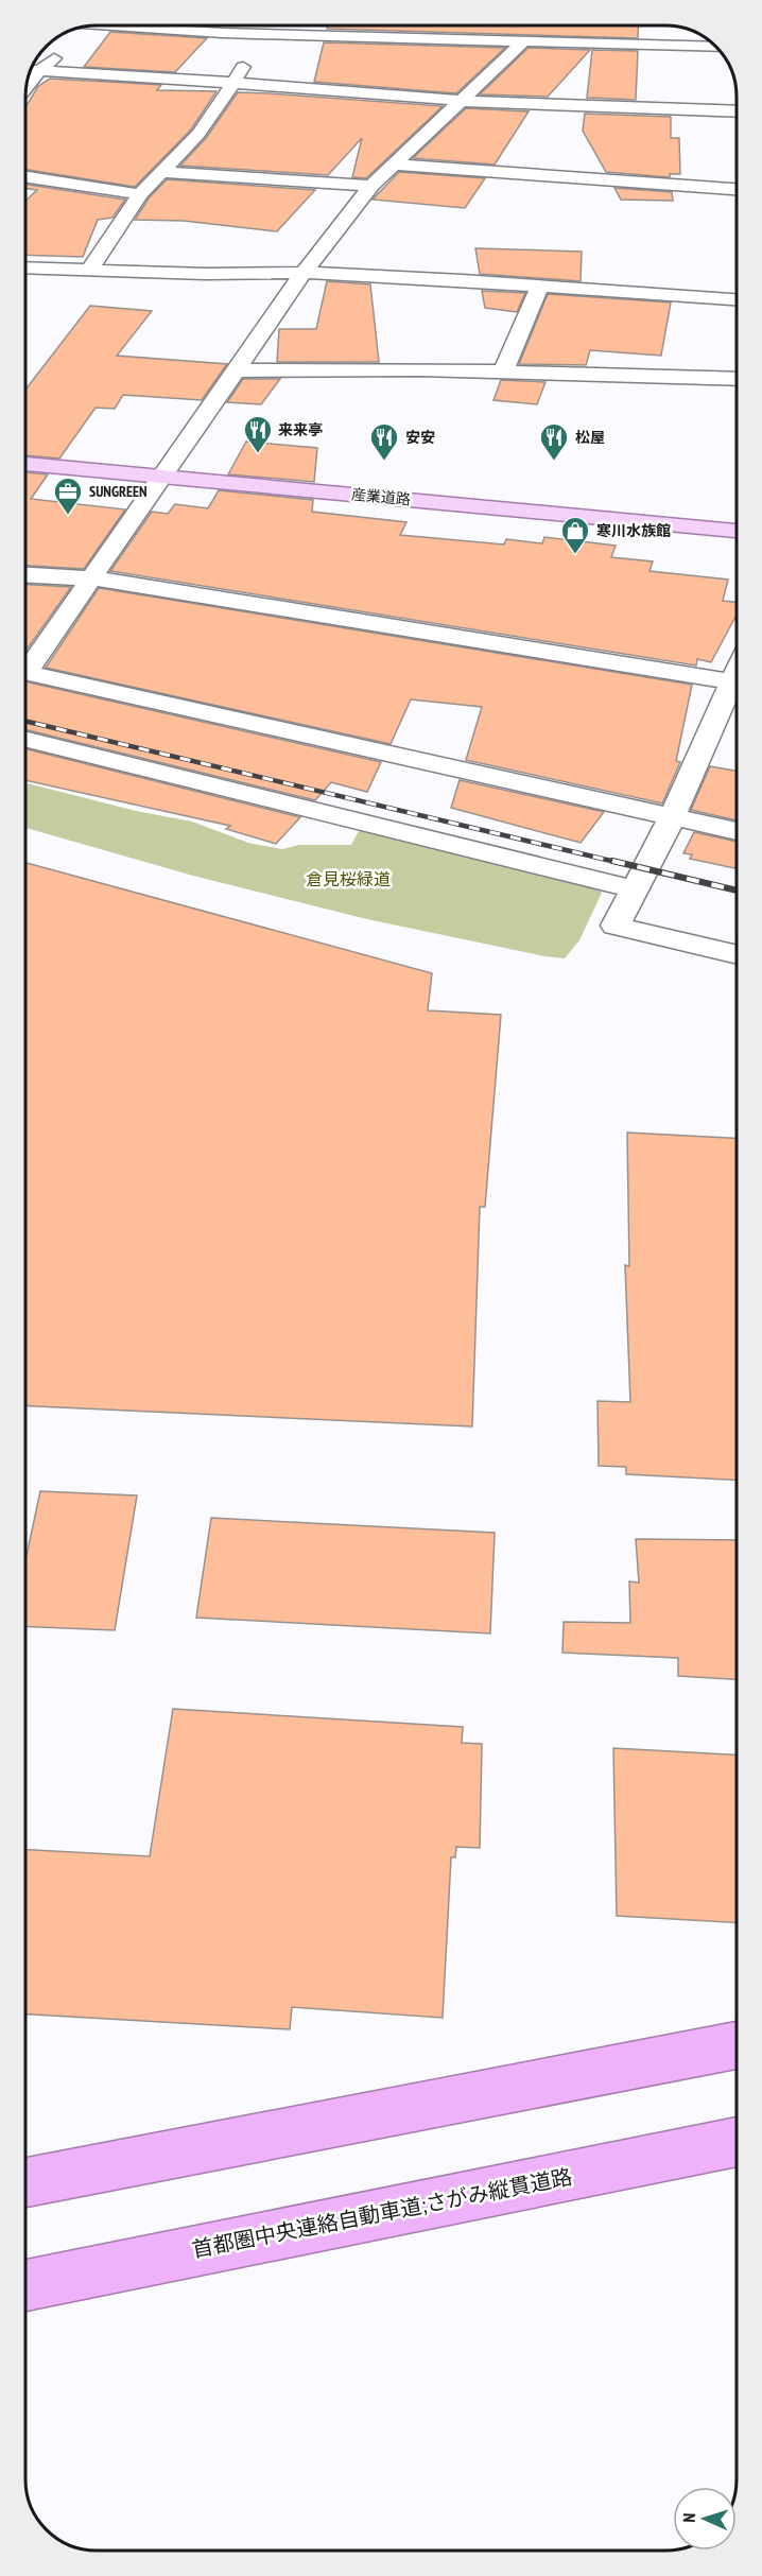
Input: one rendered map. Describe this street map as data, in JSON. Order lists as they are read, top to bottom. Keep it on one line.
{"streets":{"highway":["首都圏中央連絡自動車道;さがみ縦貫道路"],"main road":["産業道路"]},"parks":["倉見桜緑道"],"places":{"restaurant":["来来亭","安安","松屋"],"office":["SUNGREEN"],"shop":["寒川水族館"]},"north":"left"}
